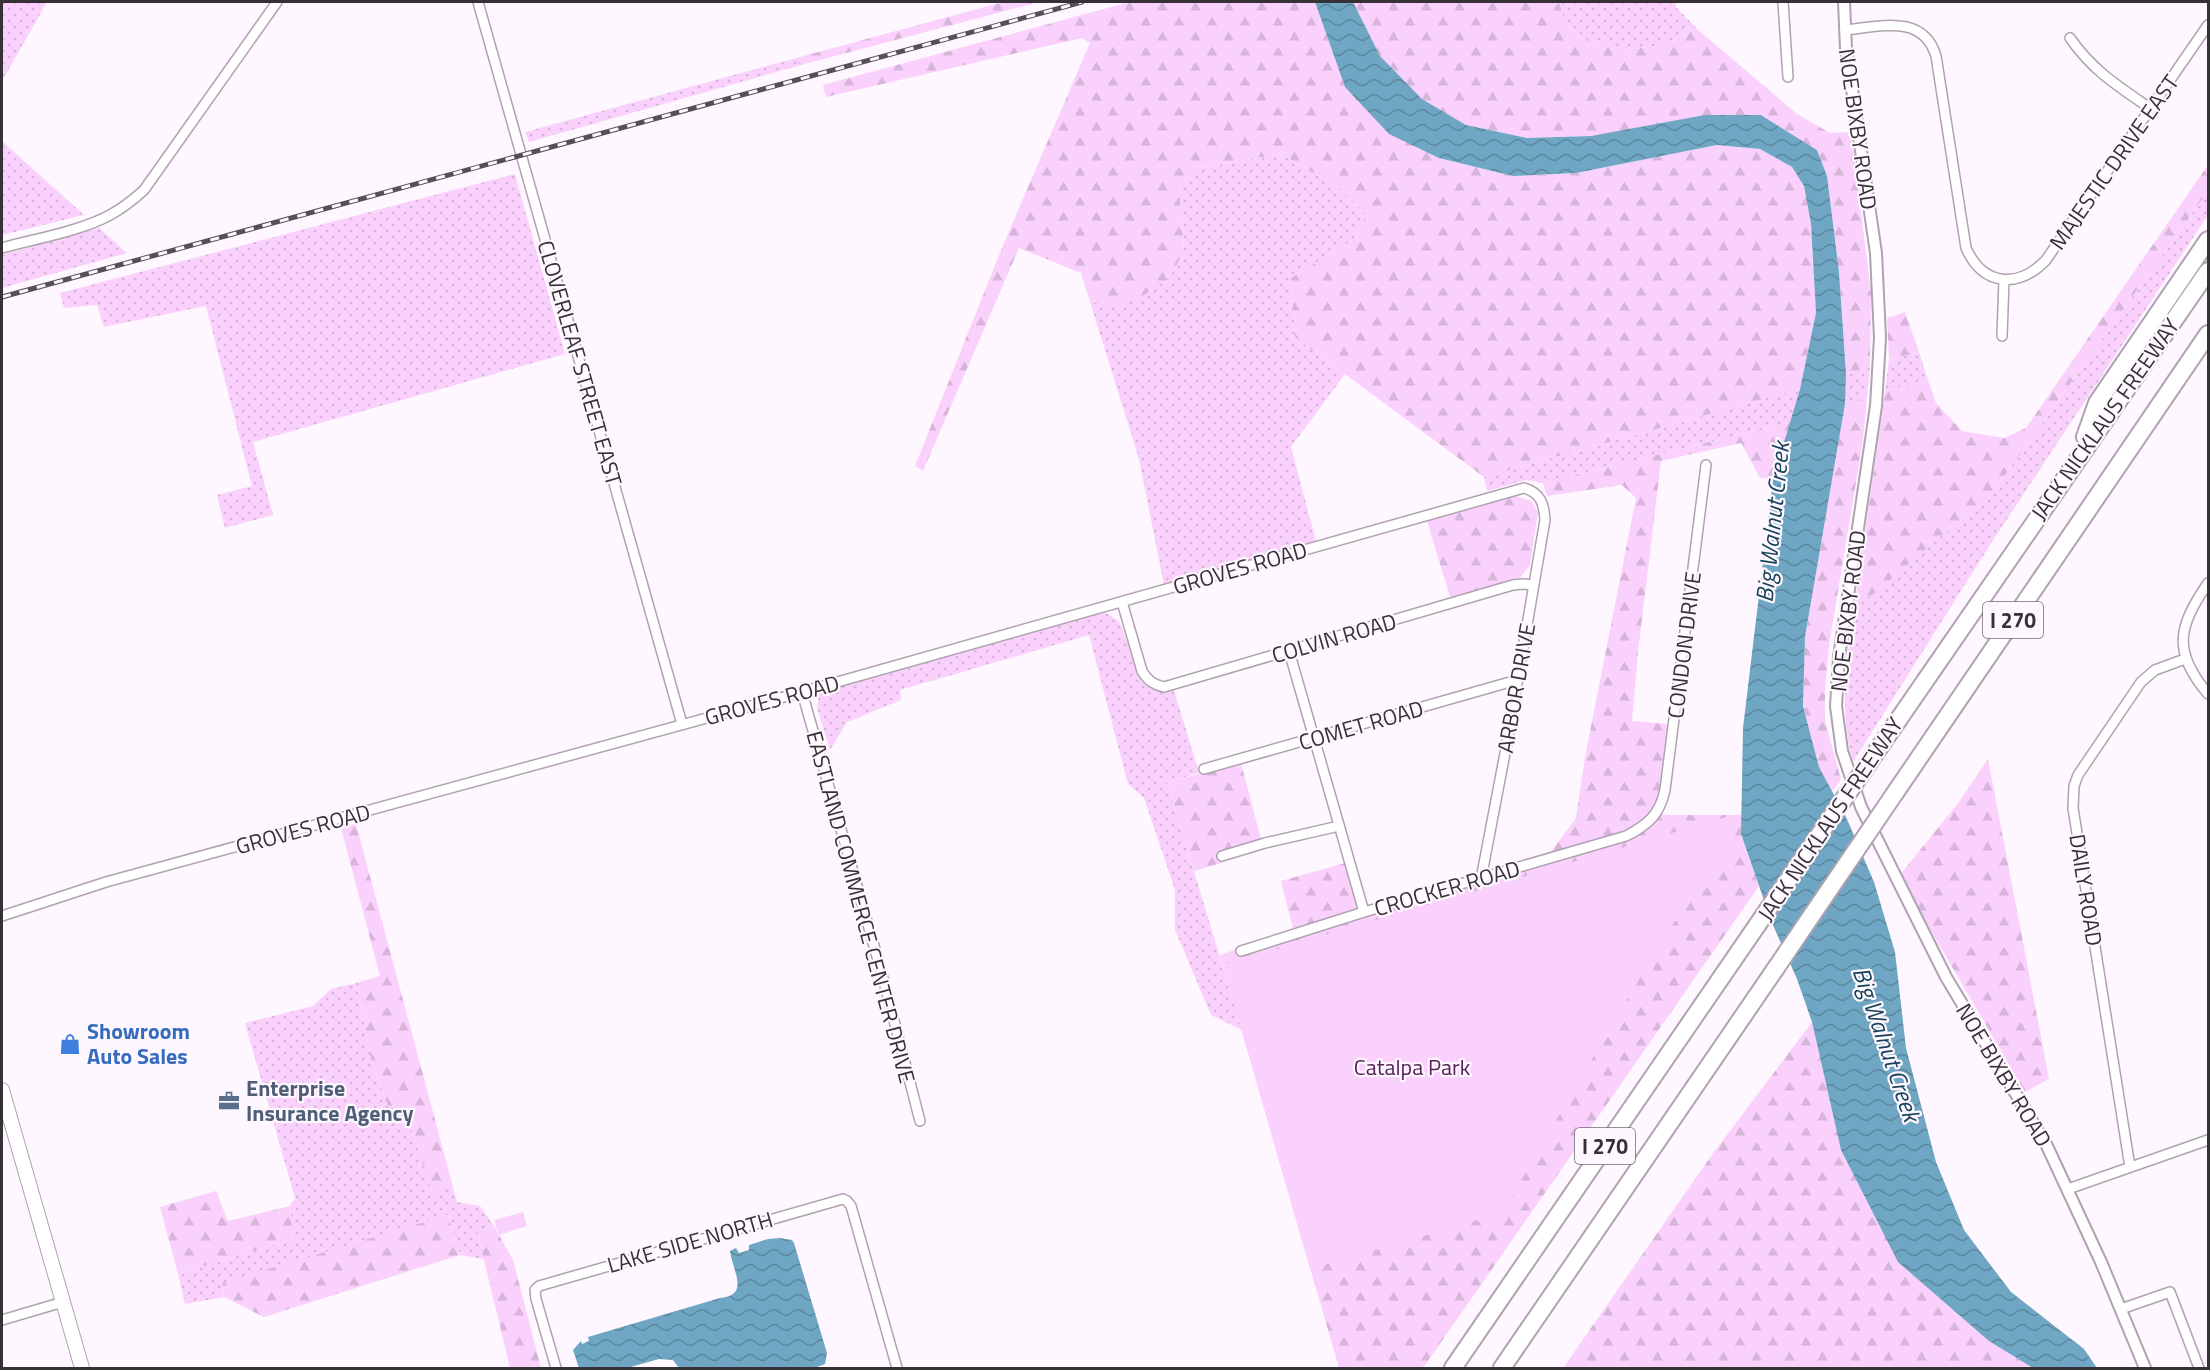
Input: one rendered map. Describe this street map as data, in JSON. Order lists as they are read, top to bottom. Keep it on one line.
{"streets":{"highway":["JACK NICKLAUS FREEWAY","I 270"],"street":["NOE BIXBY ROAD","MAJESTIC DRIVE EAST","CLOVERLEAF STREET EAST","GROVES ROAD","COLVIN ROAD","CONDON DRIVE","ARBOR DRIVE","COMET ROAD","CROCKER ROAD","DAILY ROAD","EASTLAND COMMERCE CENTER DRIVE","LAKE SIDE NORTH"]},"crossings":[["CLOVERLEAF STREET EAST","GROVES ROAD"],["GROVES ROAD","COLVIN ROAD"],["GROVES ROAD","ARBOR DRIVE"],["GROVES ROAD","EASTLAND COMMERCE CENTER DRIVE"],["COLVIN ROAD","ARBOR DRIVE"],["CONDON DRIVE","CROCKER ROAD"],["ARBOR DRIVE","COMET ROAD"],["ARBOR DRIVE","CROCKER ROAD"]],"water":["Big Walnut Creek"],"parks":["Catalpa Park"],"places":{"shop":["Showroom Auto Sales"],"office":["Enterprise Insurance Agency"]}}
